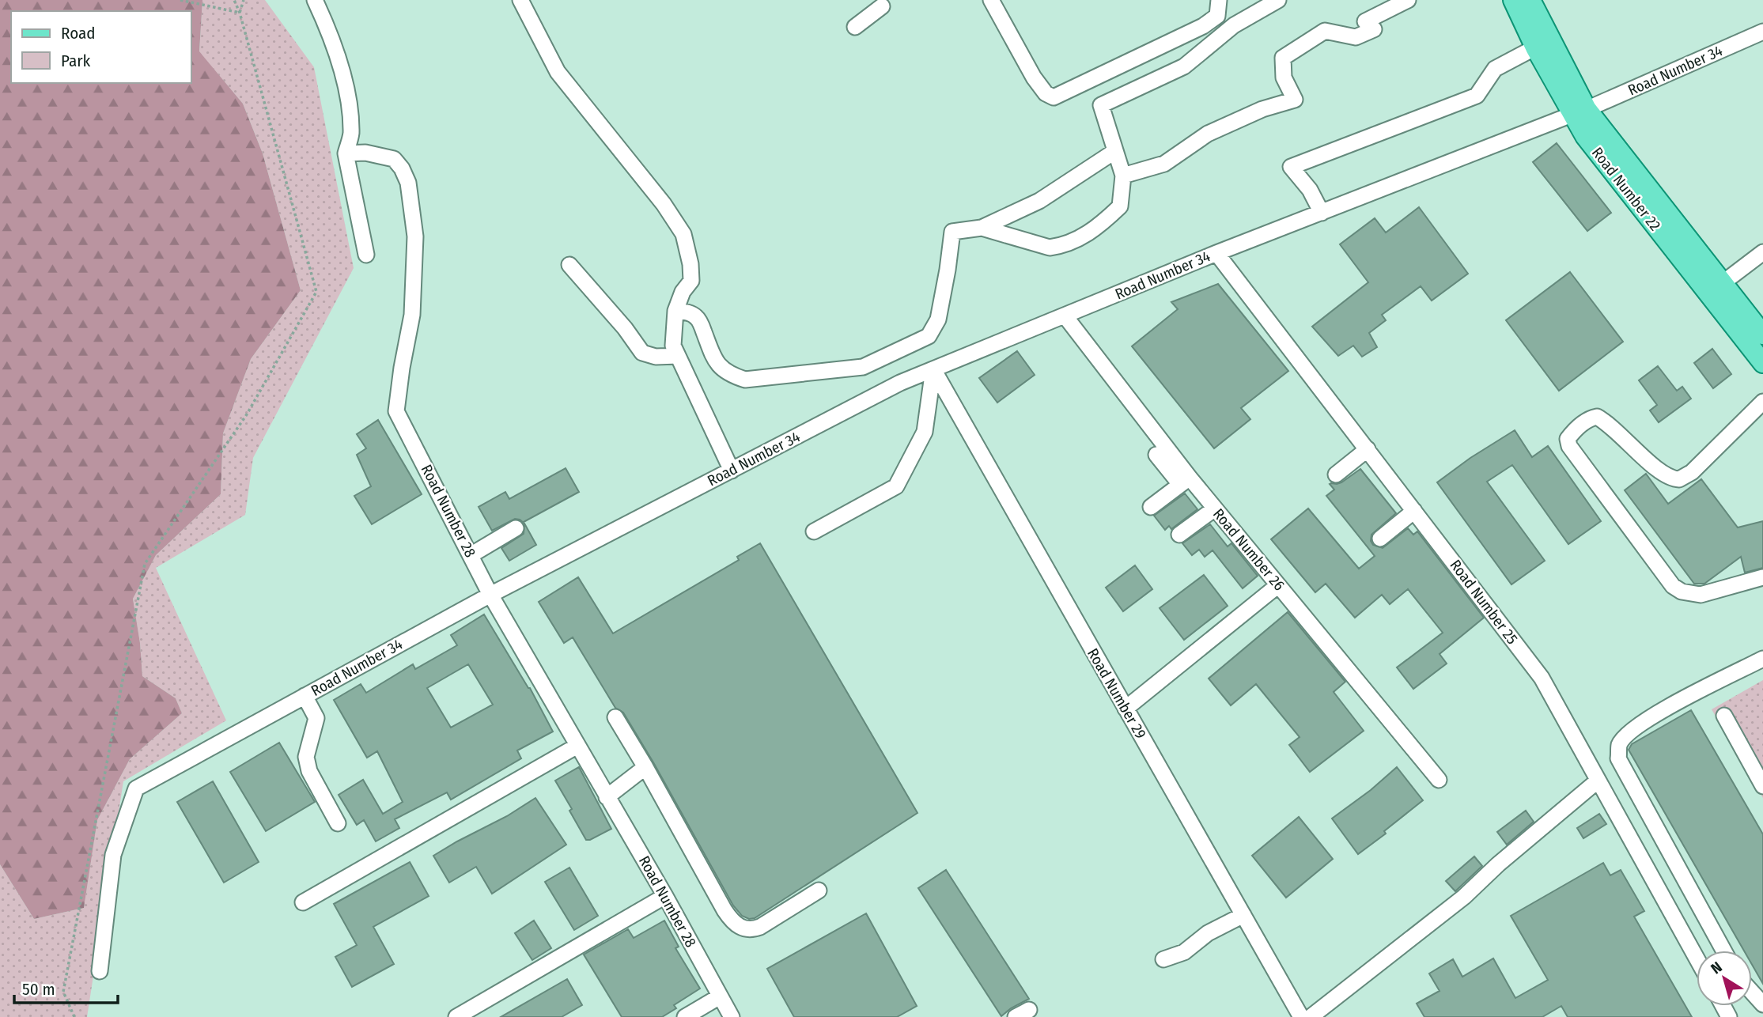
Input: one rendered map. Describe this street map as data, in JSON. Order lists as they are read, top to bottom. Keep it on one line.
{"streets":{"main road":["Road Number 22"],"street":["Road Number 34","Road Number 28","Road Number 26","Road Number 25","Road Number 29"]},"crossings":[["Road Number 34","Road Number 22"],["Road Number 34","Road Number 28"],["Road Number 34","Road Number 26"],["Road Number 34","Road Number 25"],["Road Number 34","Road Number 29"]],"legend":["Road","Park"],"scale_bar":"50 m","north":"top left"}
